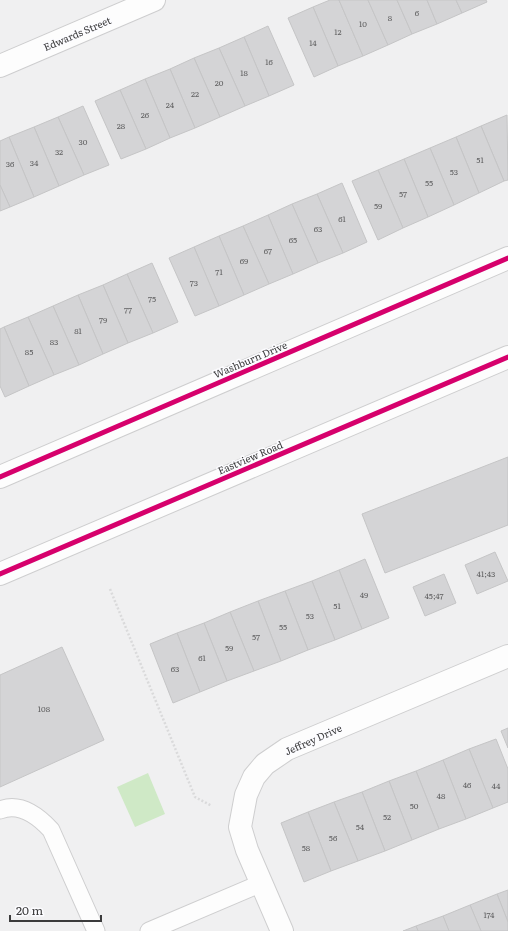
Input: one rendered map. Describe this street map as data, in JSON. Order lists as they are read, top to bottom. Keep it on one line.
{"streets":{"street":["Edwards Street","Washburn Drive","Eastview Road","Jeffrey Drive"]},"house_numbers":["6","8","10","12","14","16","18","20","22","24","26","28","30","32","51","34","36","53","55","57","59","61","63","65","67","69","71","73","75","77","79","81","83","85","41;43","49","45;47","51","53","55","57","59","61","63","108","46","44","48","50","52","54","56","58","174"],"scale_bar":"20 m"}
